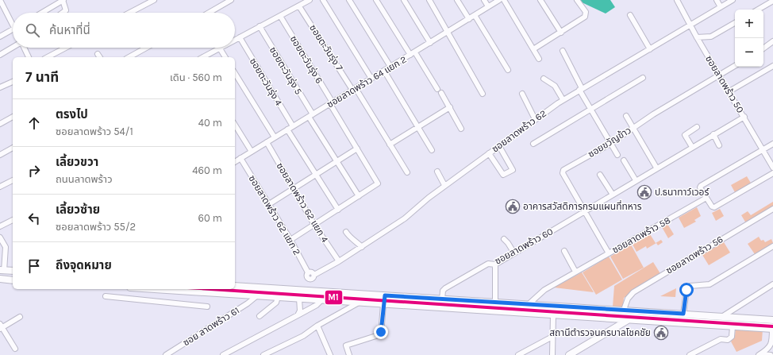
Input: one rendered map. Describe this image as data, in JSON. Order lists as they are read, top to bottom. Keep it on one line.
{"streets":{"street":["ซอยตะวันรุ่ง 7","ซอยตะวันรุ่ง 6","ซอยตะวันรุ่ง 5","ซอยตะวันรุ่ง 4","ซอยลาดพร้าว 64 แยก 2","ซอยลาดพร้าว 50","ซอยลาดพร้าว 62","ซอยขวัญข้าว","ซอยลาดพร้าว 62 แยก 4","ซอยลาดพร้าว 62 แยก 2","ซอยลาดพร้าว 58","ซอยลาดพร้าว 60","ซอยลาดพร้าว 56","ซอย ลาดพร้าว 61"]},"crossings":[["ซอยตะวันรุ่ง 7","ซอยลาดพร้าว 64 แยก 2"],["ซอยตะวันรุ่ง 6","ซอยตะวันรุ่ง 5"],["ซอยตะวันรุ่ง 6","ซอยลาดพร้าว 64 แยก 2"],["ซอยตะวันรุ่ง 5","ซอยลาดพร้าว 64 แยก 2"],["ซอยตะวันรุ่ง 4","ซอยลาดพร้าว 64 แยก 2"],["ซอยลาดพร้าว 64 แยก 2","ซอยลาดพร้าว 62 แยก 4"],["ซอยลาดพร้าว 64 แยก 2","ซอยลาดพร้าว 62 แยก 2"],["ซอยลาดพร้าว 50","ซอยลาดพร้าว 62"],["ซอยลาดพร้าว 50","ซอยขวัญข้าว"],["ซอยลาดพร้าว 50","ซอยลาดพร้าว 60"],["ซอยลาดพร้าว 62","ซอยลาดพร้าว 62 แยก 4"],["ซอยลาดพร้าว 62","ซอยลาดพร้าว 62 แยก 2"],["ซอยขวัญข้าว","ซอยลาดพร้าว 58"],["ซอยขวัญข้าว","ซอยลาดพร้าว 60"]],"places":{"public building":["ป.ธนาทาว์เวอร์","อาคารสวัสดิการกรมแผนที่ทหาร","สถานีตำรวจนครบาลโชคชัย"]},"lines":["transit line M1"],"page":{"map_buttons":["+","−"],"search":"ค้นหาที่นี่","heading":["7 นาที","เดิน · 560 m"],"list":[["ตรงไป","ซอยลาดพร้าว 54/1","40 m"],["เลี้ยวขวา","ถนนลาดพร้าว","460 m"],["เลี้ยวซ้าย","ซอยลาดพร้าว 55/2","60 m"],"ถึงจุดหมาย"]}}
